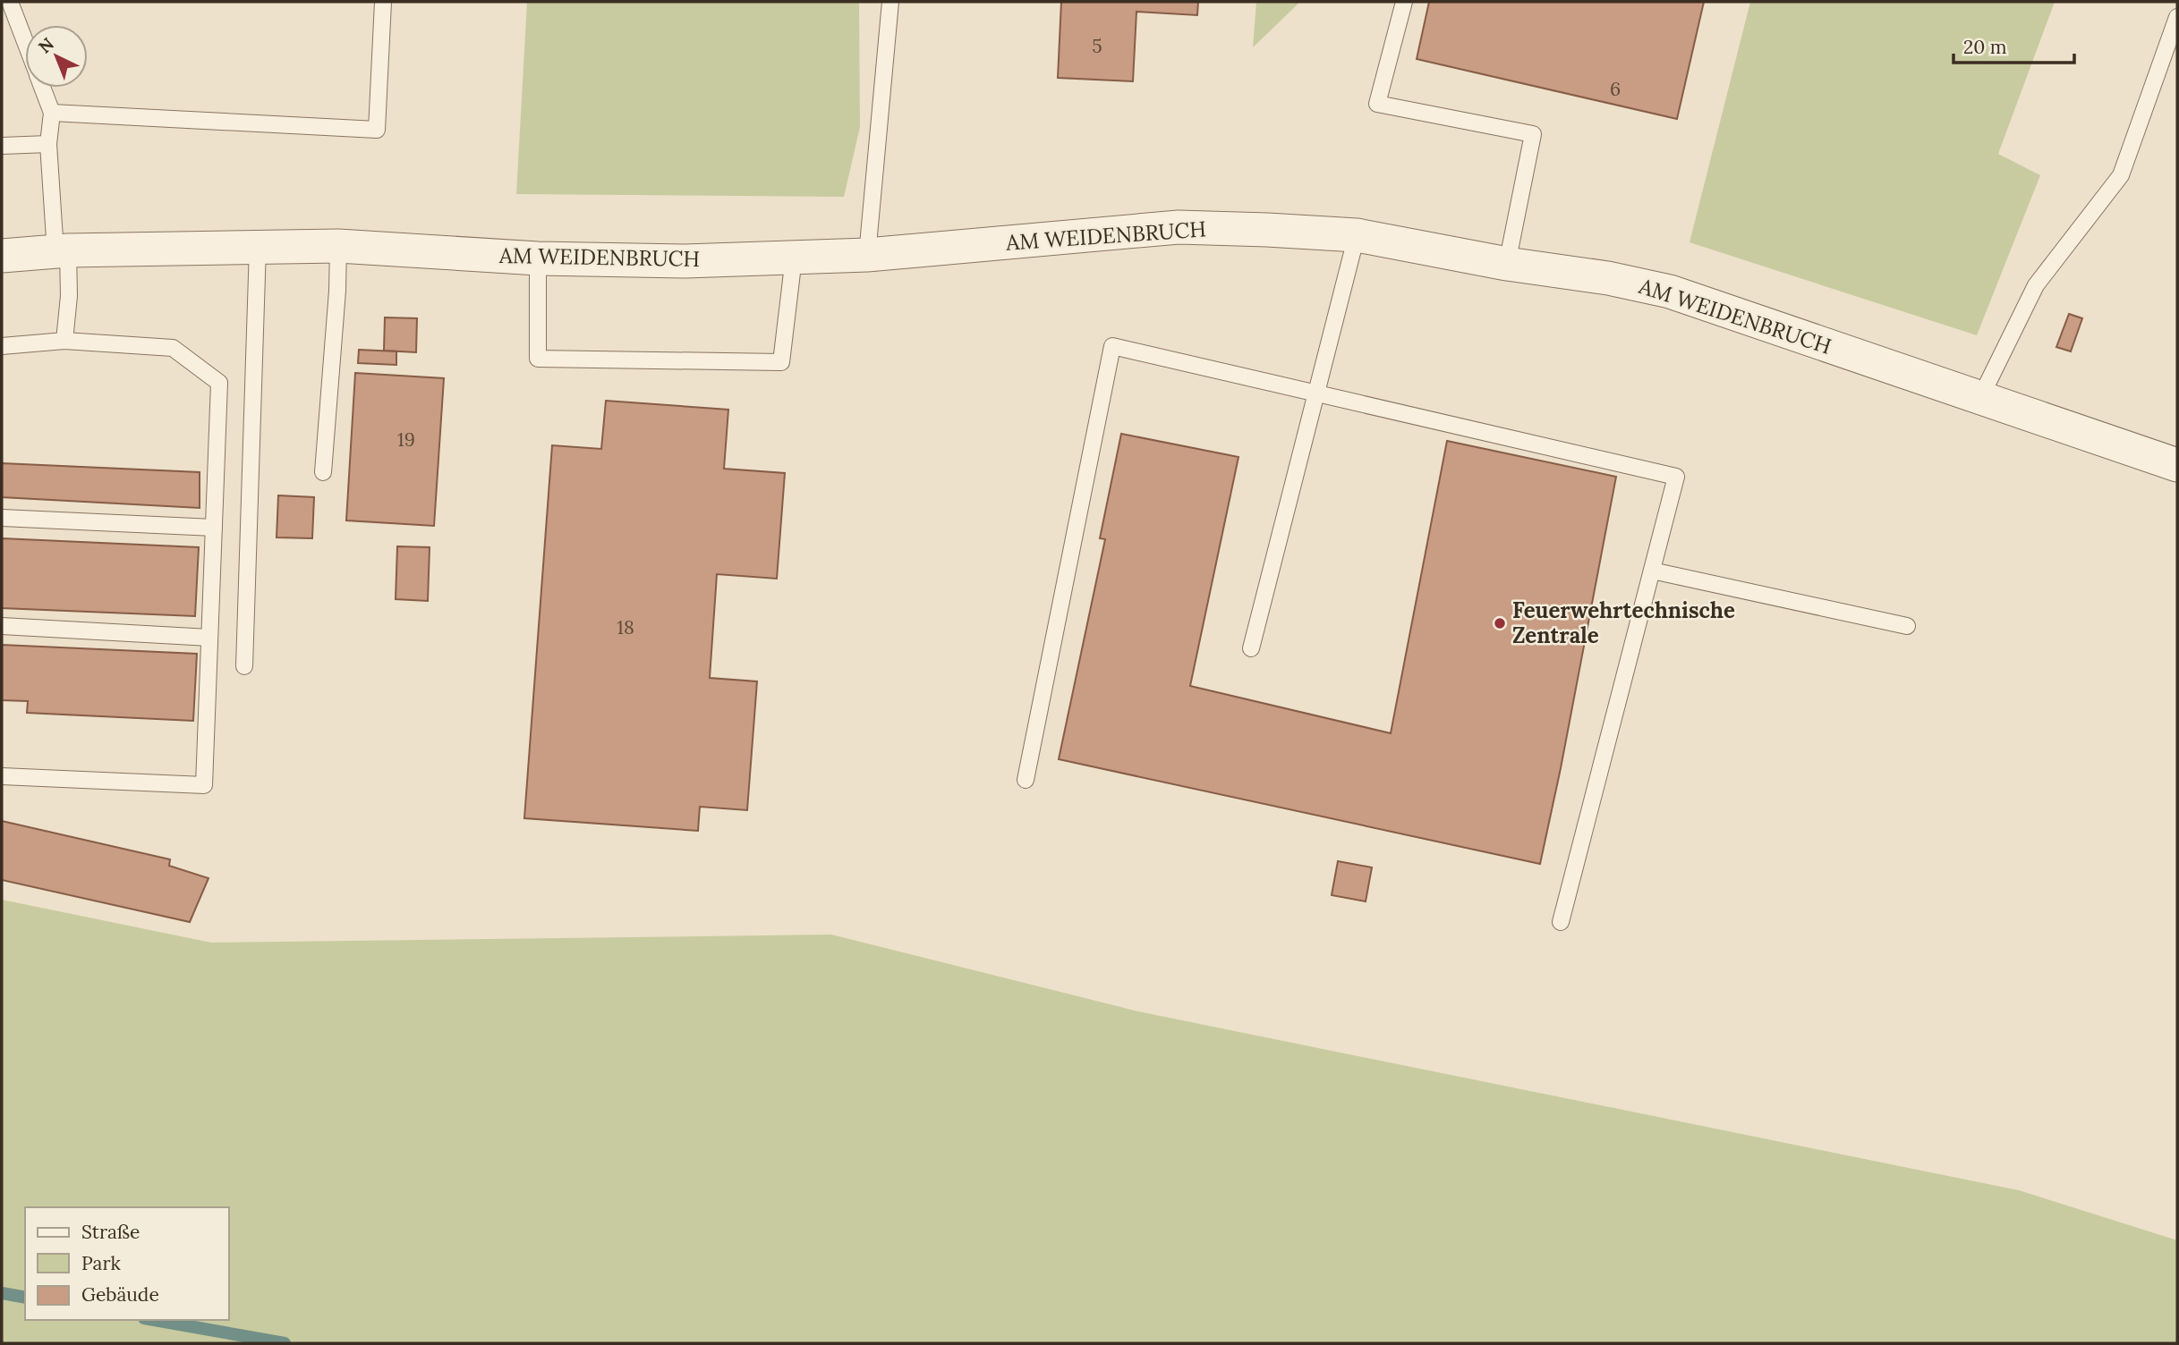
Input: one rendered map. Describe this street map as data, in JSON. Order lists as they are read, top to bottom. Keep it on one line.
{"streets":{"street":["AM WEIDENBRUCH"]},"places":["Feuerwehrtechnische Zentrale"],"house_numbers":["5","6","19","18"],"legend":["Straße","Park","Gebäude"],"scale_bar":"20 m","north":"top left"}
